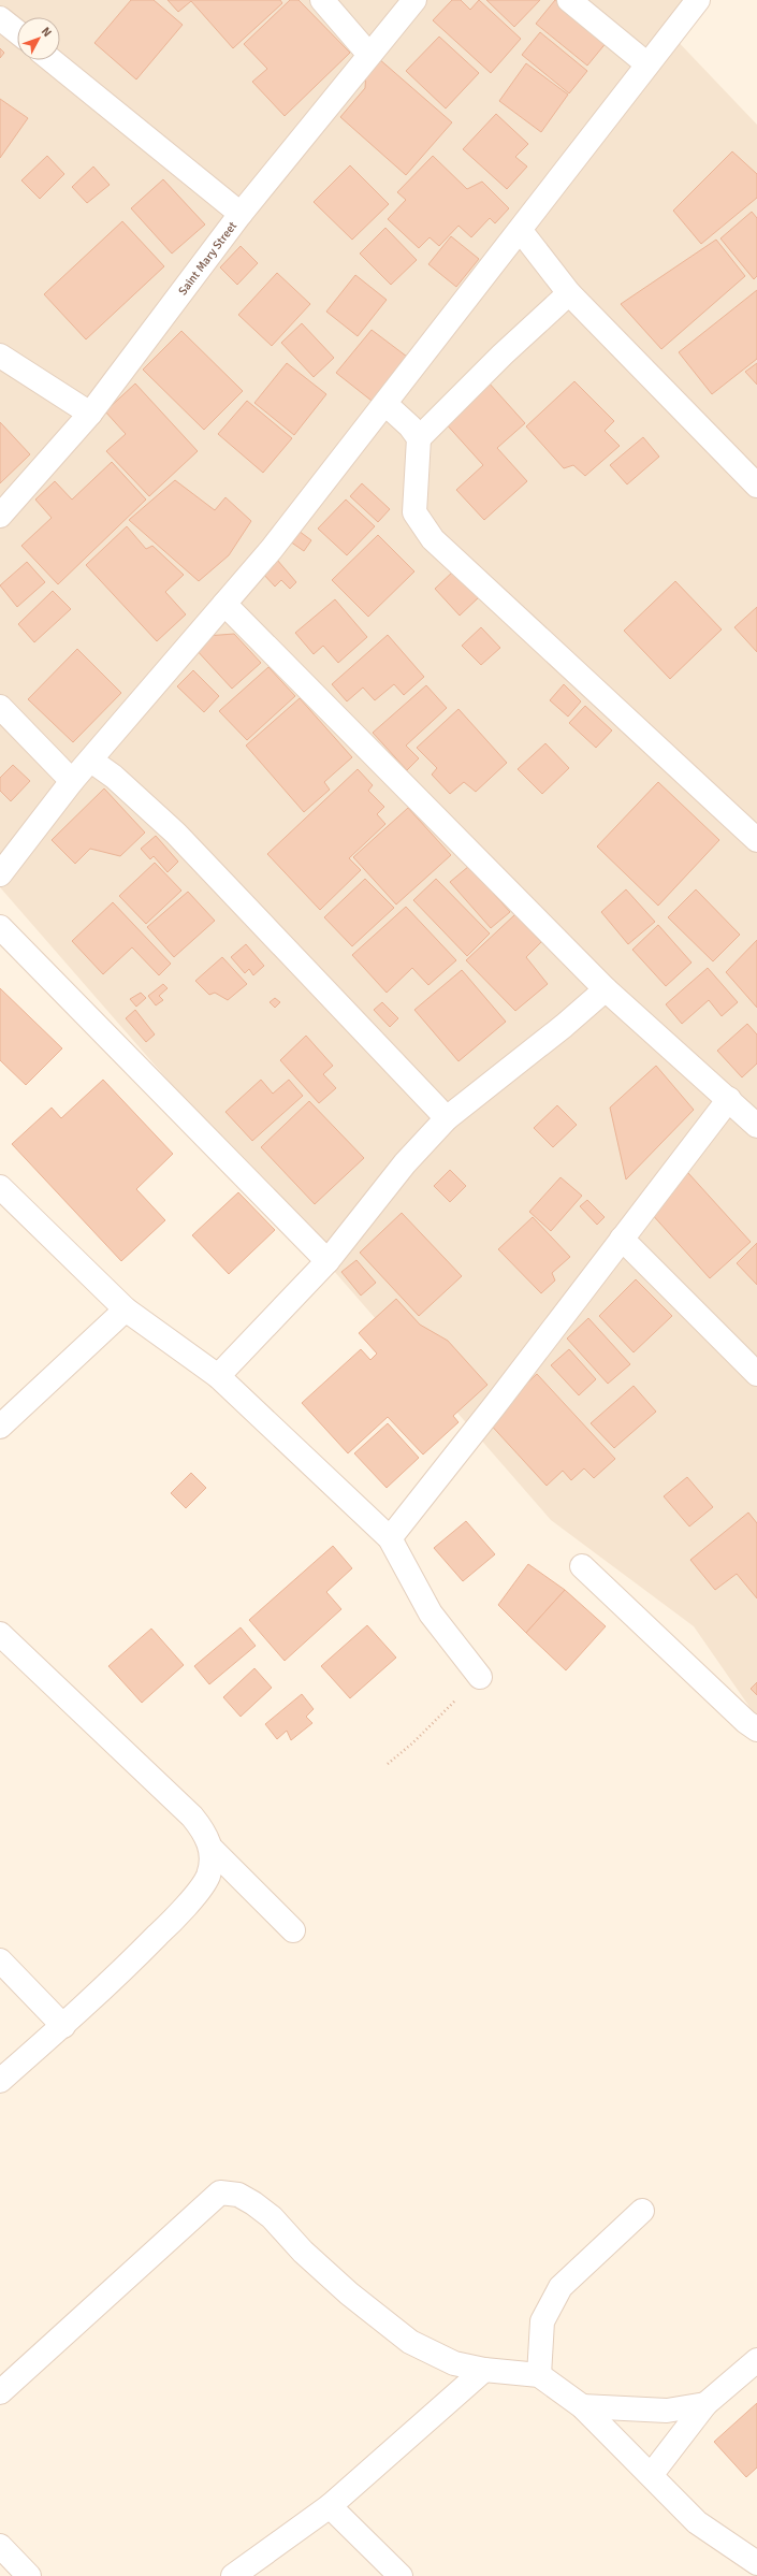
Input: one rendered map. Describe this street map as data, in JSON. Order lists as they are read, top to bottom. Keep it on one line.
{"streets":{"street":["Saint Mary Street"]},"north":"top right"}
